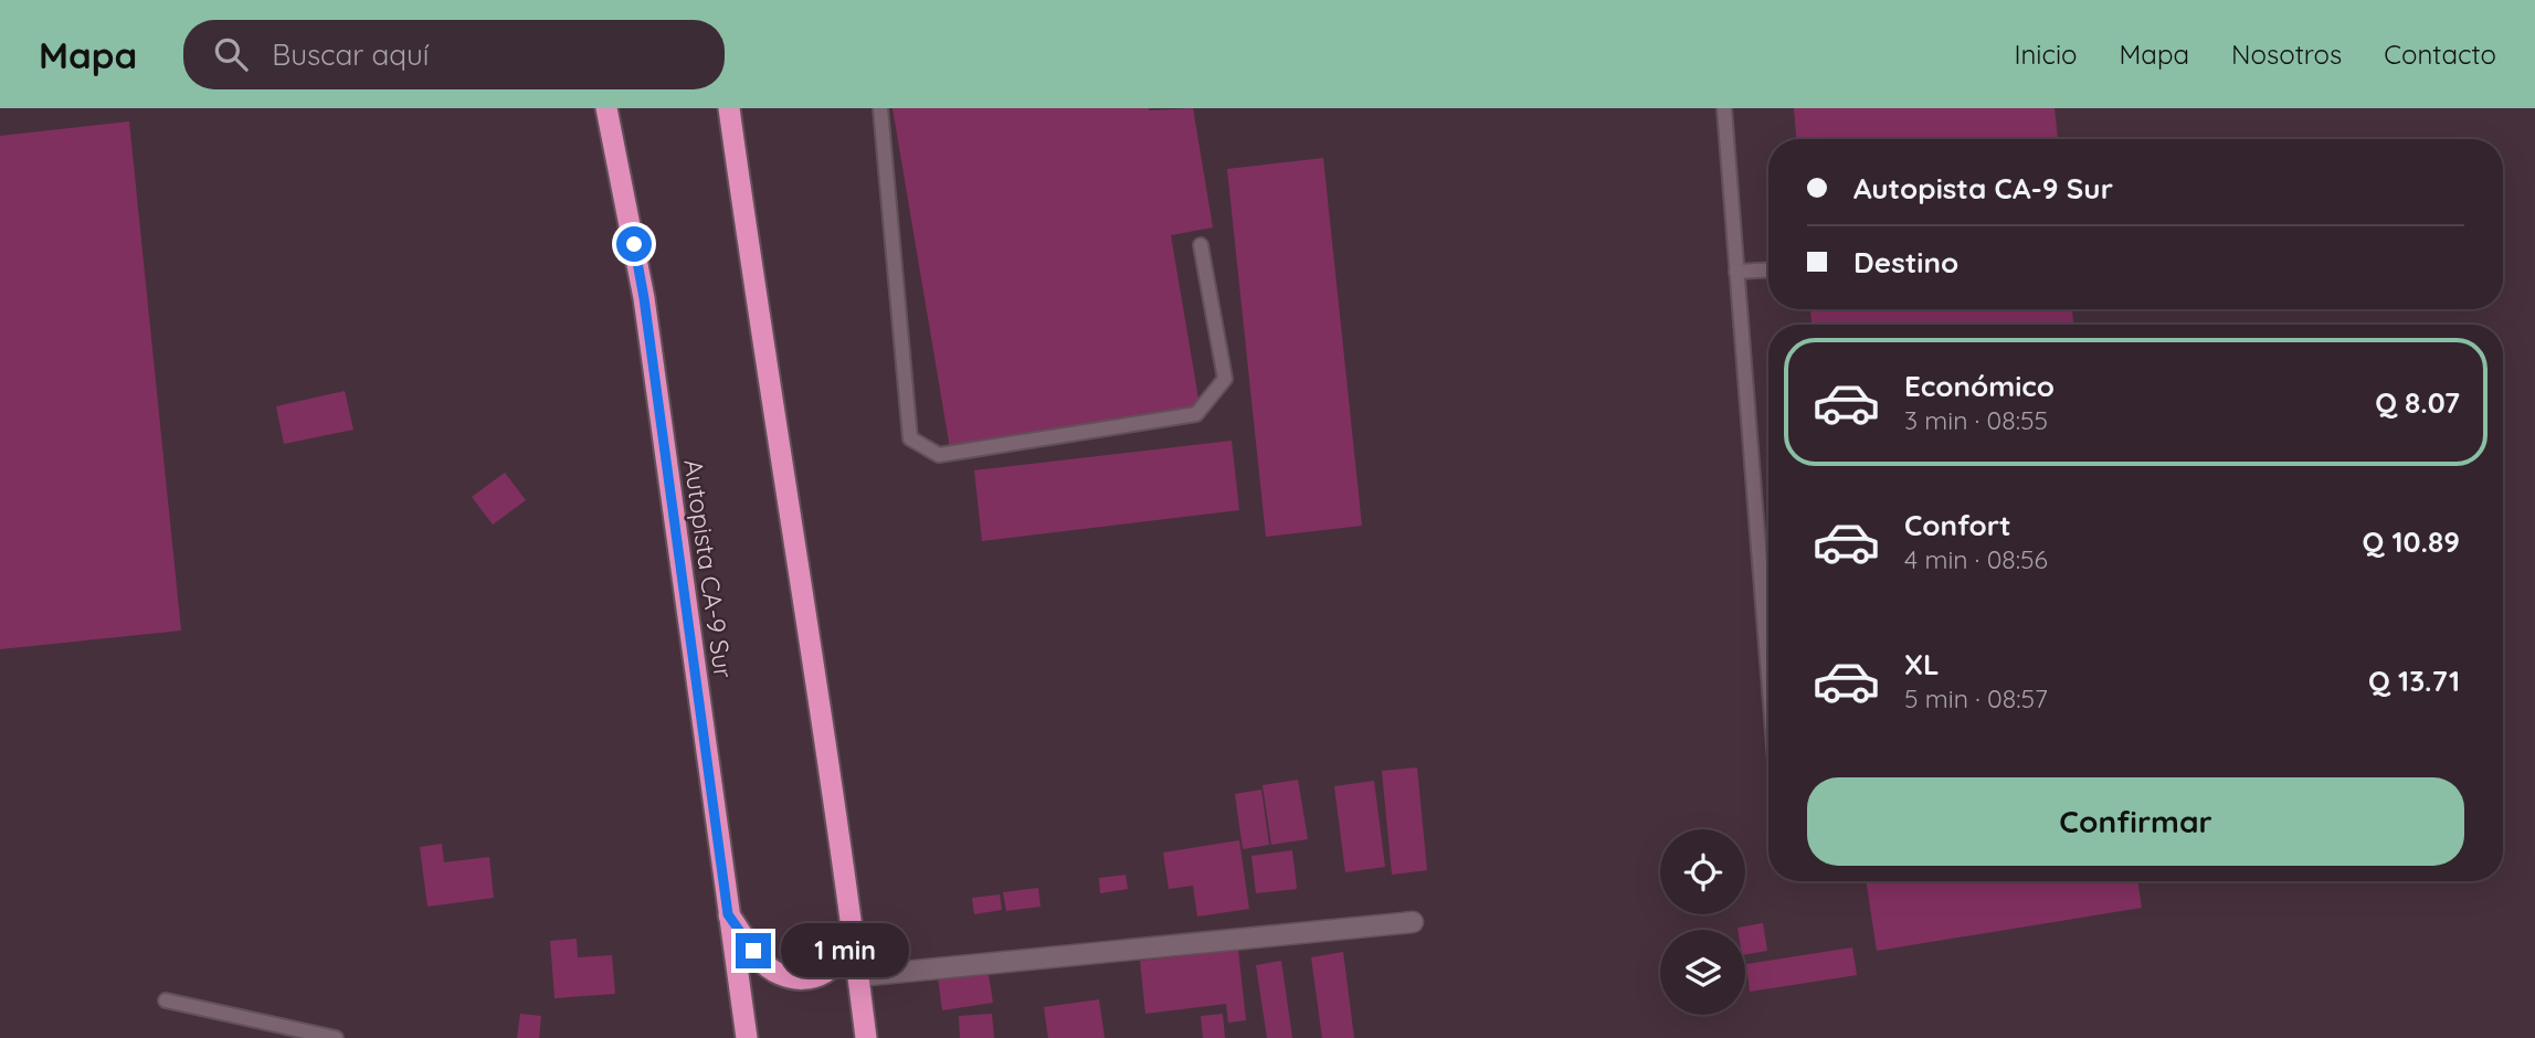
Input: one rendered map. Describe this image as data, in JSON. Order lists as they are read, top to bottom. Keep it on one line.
{"streets":{"highway":["Autopista CA-9 Sur"]},"page":{"header":"Mapa","search":"Buscar aquí","nav":["Inicio","Mapa","Nosotros","Contacto"],"banner":["Autopista CA-9 Sur","Destino"],"list":[{"name":"Económico","note":"3 min · 08:55","value":"Q 8.07"},{"name":"Confort","note":"4 min · 08:56","value":"Q 10.89"},{"name":"XL","note":"5 min · 08:57","value":"Q 13.71"}],"buttons":"Confirmar","bubble":"1 min"}}
